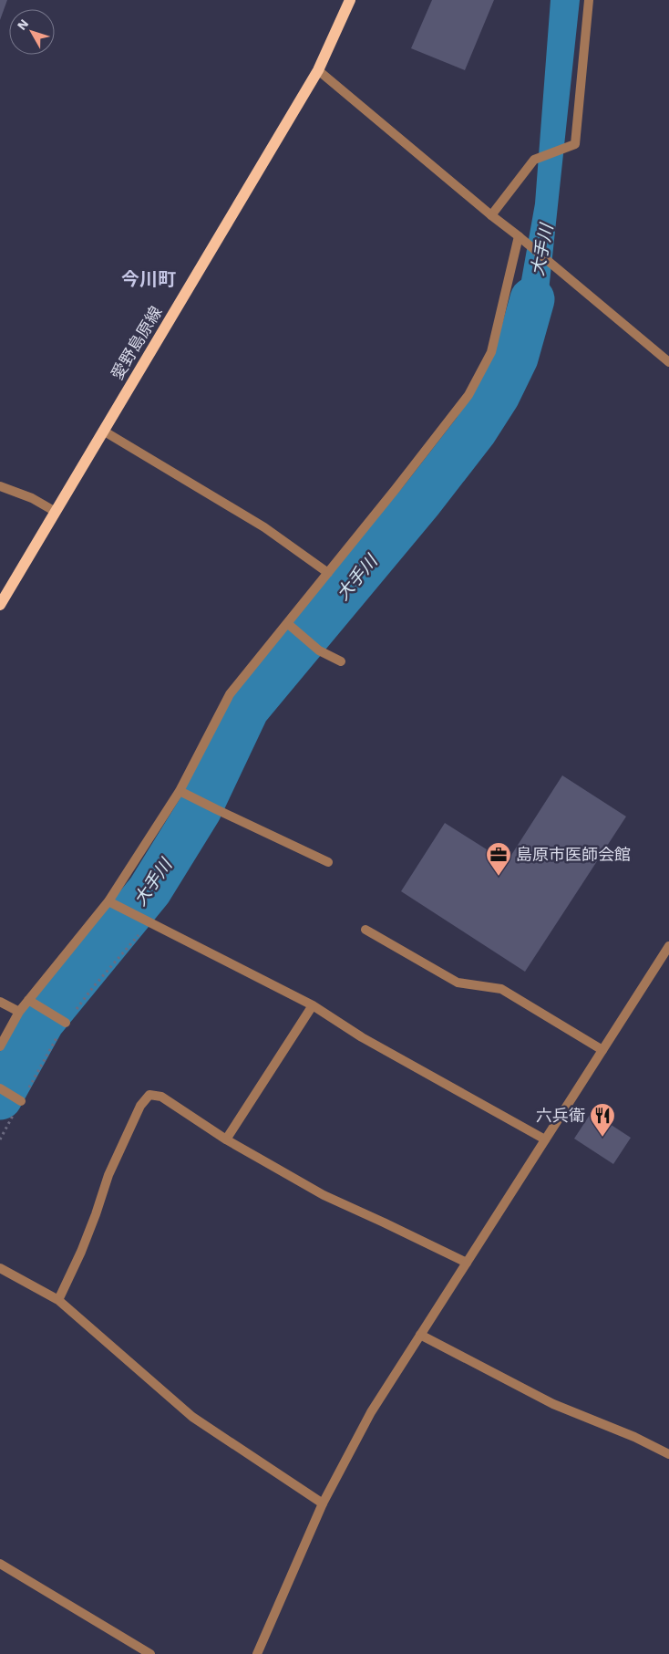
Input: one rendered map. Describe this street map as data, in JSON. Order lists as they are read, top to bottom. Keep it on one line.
{"streets":{"main road":["愛野島原線"]},"districts":["今川町"],"water":["大手川"],"places":{"office":["島原市医師会館"],"restaurant":["六兵衛"]},"north":"top left"}
